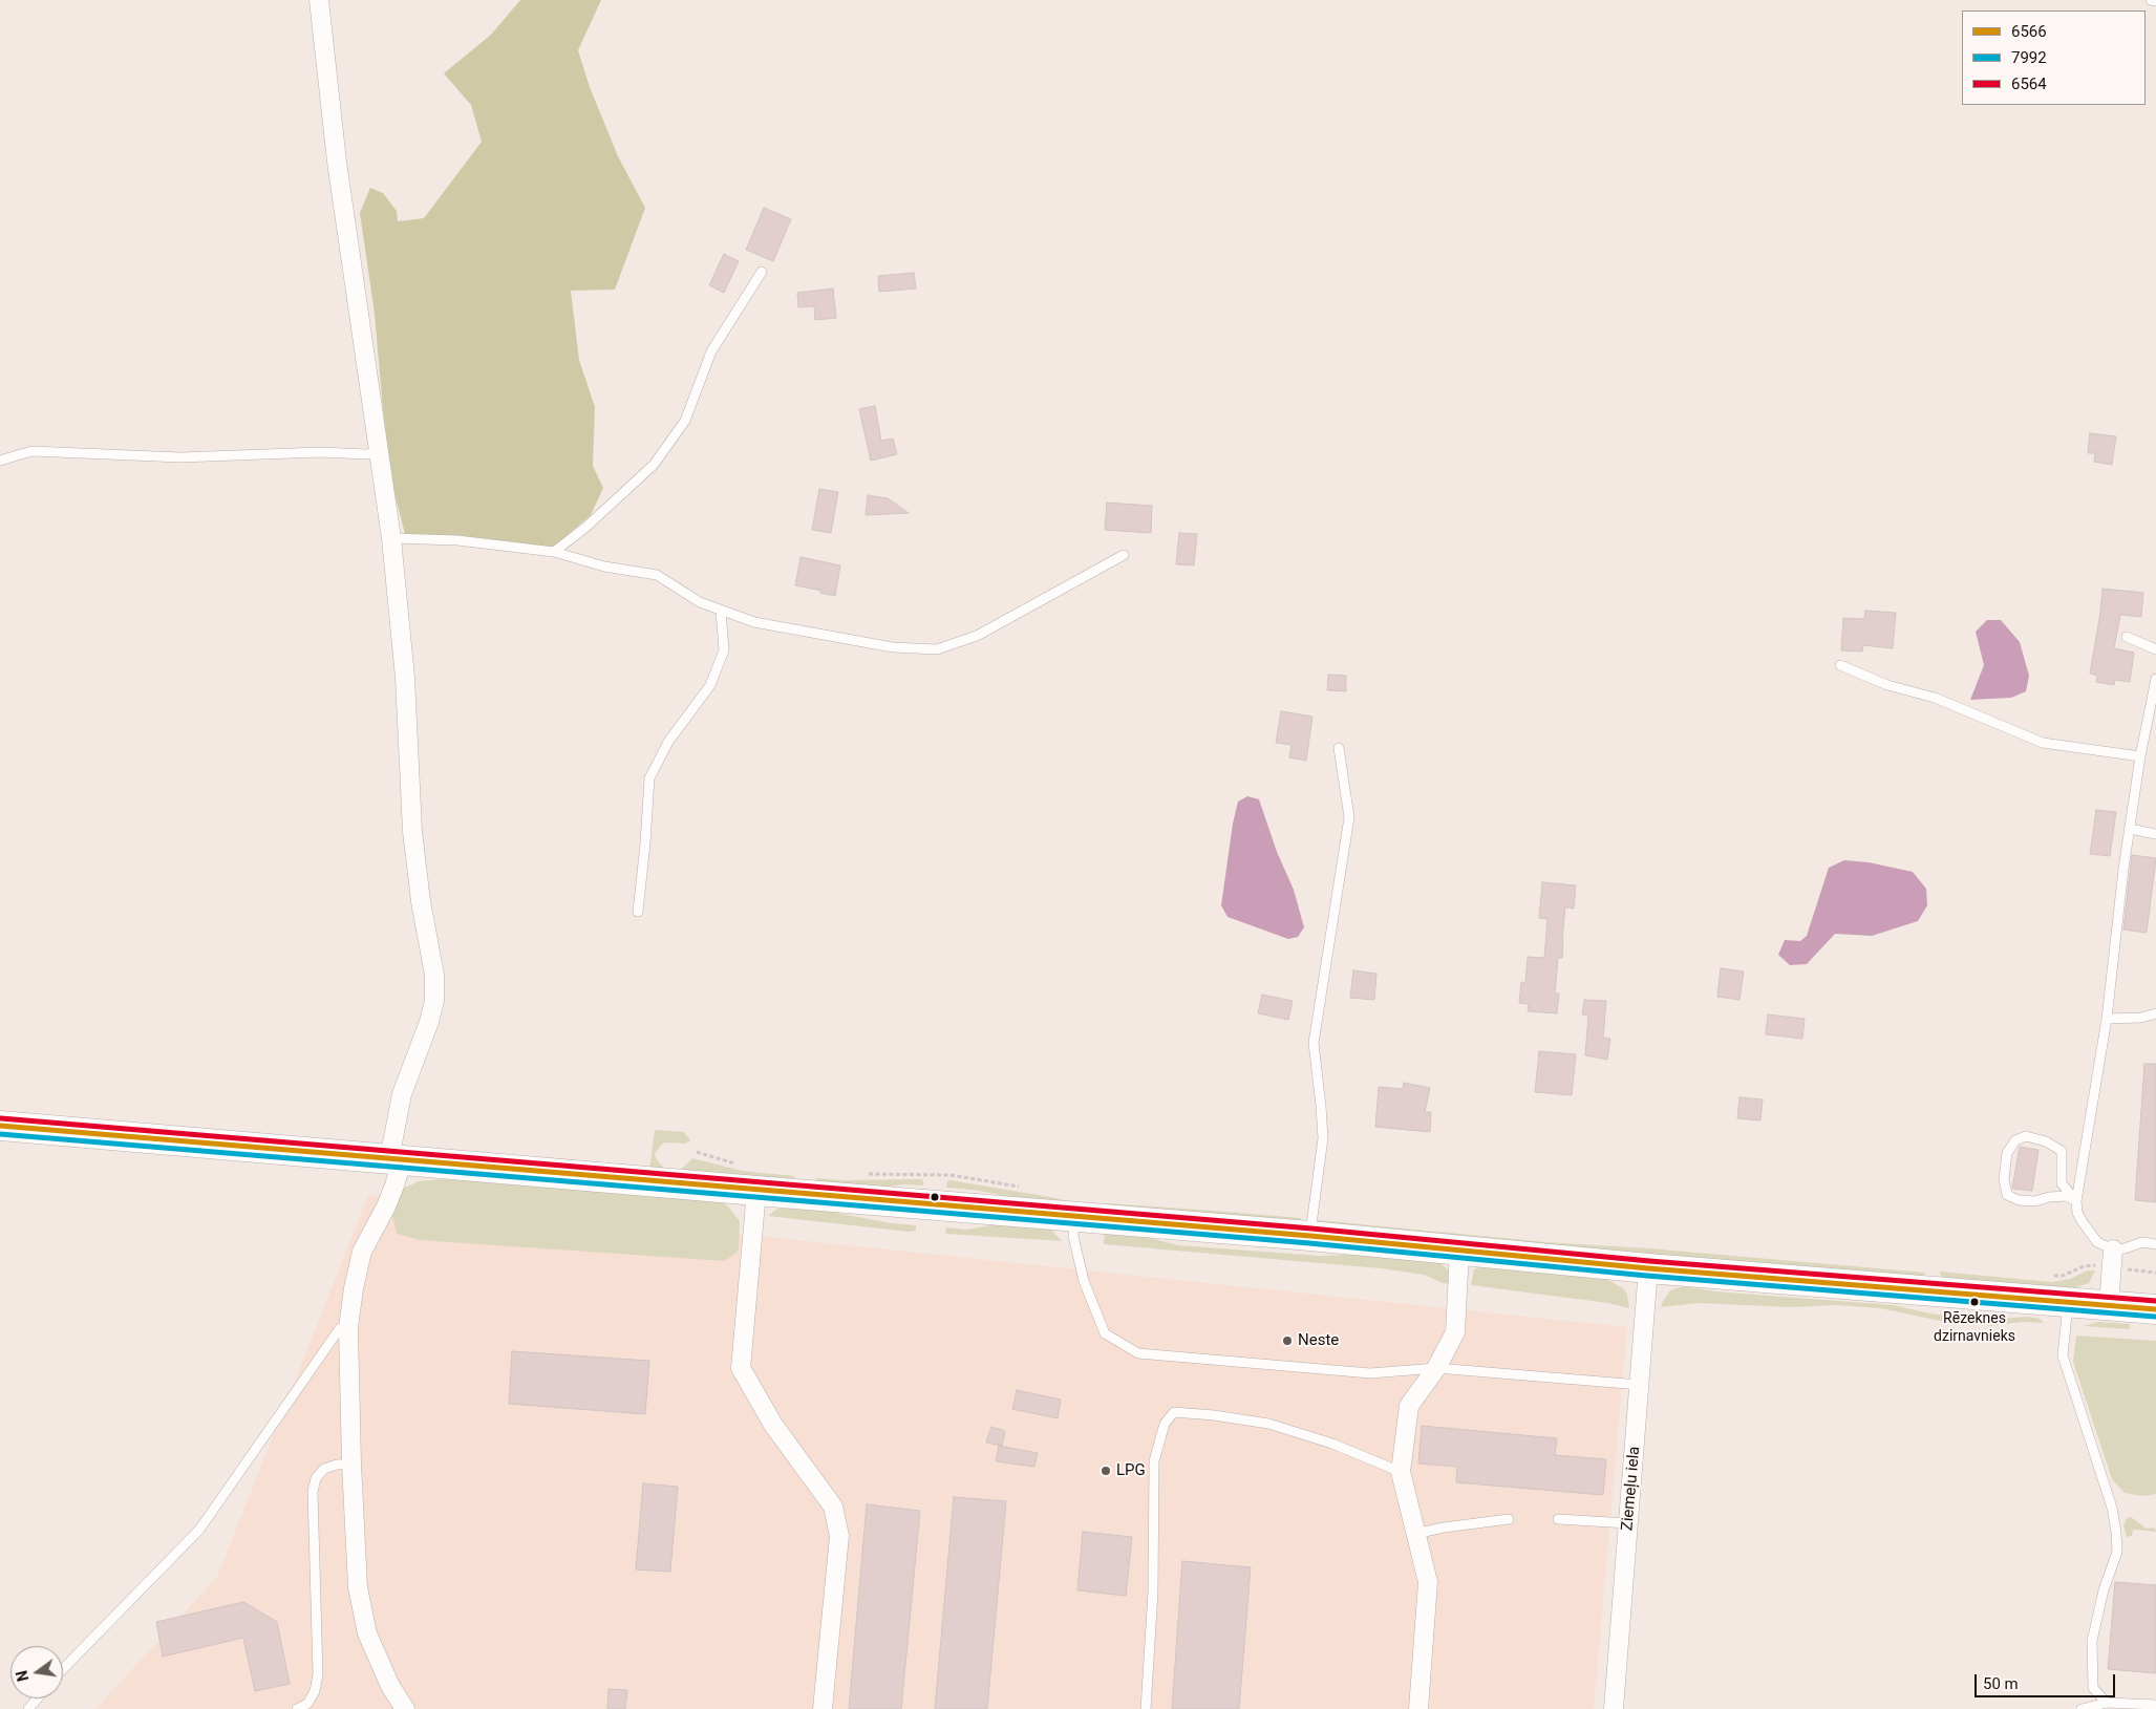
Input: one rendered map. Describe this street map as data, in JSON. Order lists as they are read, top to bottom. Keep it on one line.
{"streets":{"street":["Ziemeļu iela"]},"places":["Rēzeknes dzirnavnieks","Neste","LPG"],"lines":["transit line 6564","transit line 6566","transit line 7992"],"legend":["6566","7992","6564"],"scale_bar":"50 m","north":"left"}
